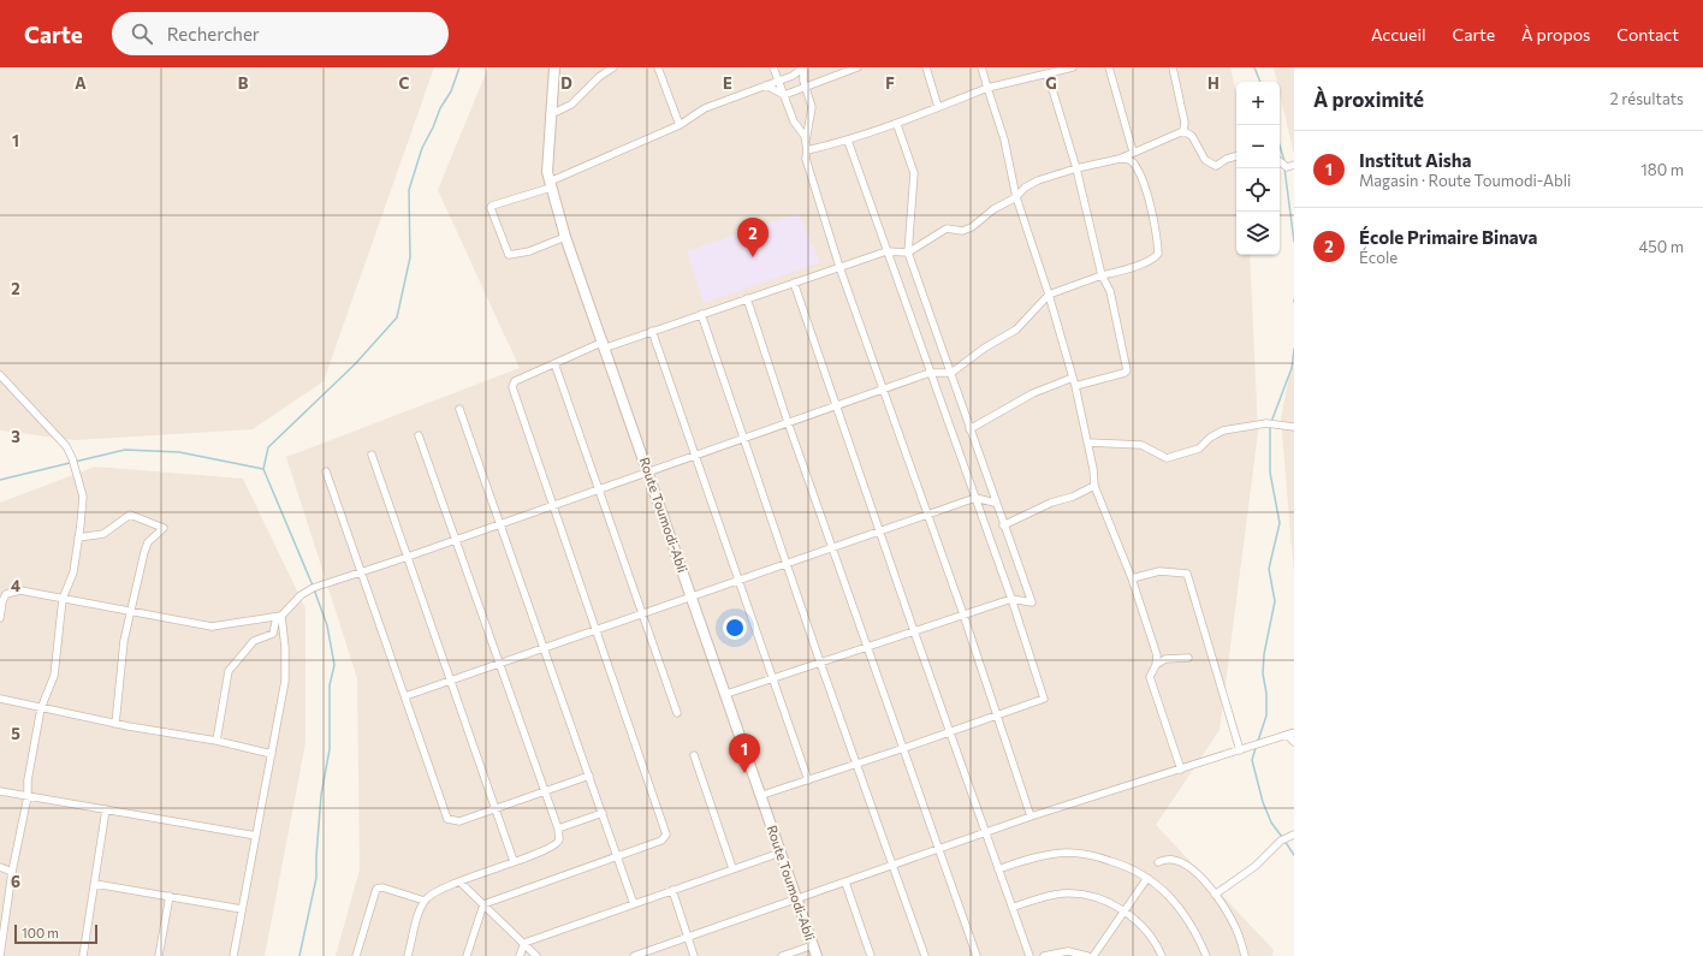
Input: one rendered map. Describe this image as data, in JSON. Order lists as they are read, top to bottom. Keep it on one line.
{"streets":{"street":["Route Toumodi-Abli"]},"scale_bar":"100 m","page":{"header":"Carte","search":"Rechercher","nav":["Accueil","Carte","À propos","Contact"],"heading":["À proximité","2 résultats"],"map_buttons":["+","−"],"list":[{"mark":"1","name":"Institut Aisha","note":"Magasin · Route Toumodi-Abli","value":"180 m"},{"mark":"2","name":"École Primaire Binava","note":"École","value":"450 m"}],"pins":["2","1"],"scale":"100 m"},"grid":{"columns":["A","B","C","D","E","F","G","H"],"rows":["1","2","3","4","5","6"]}}
